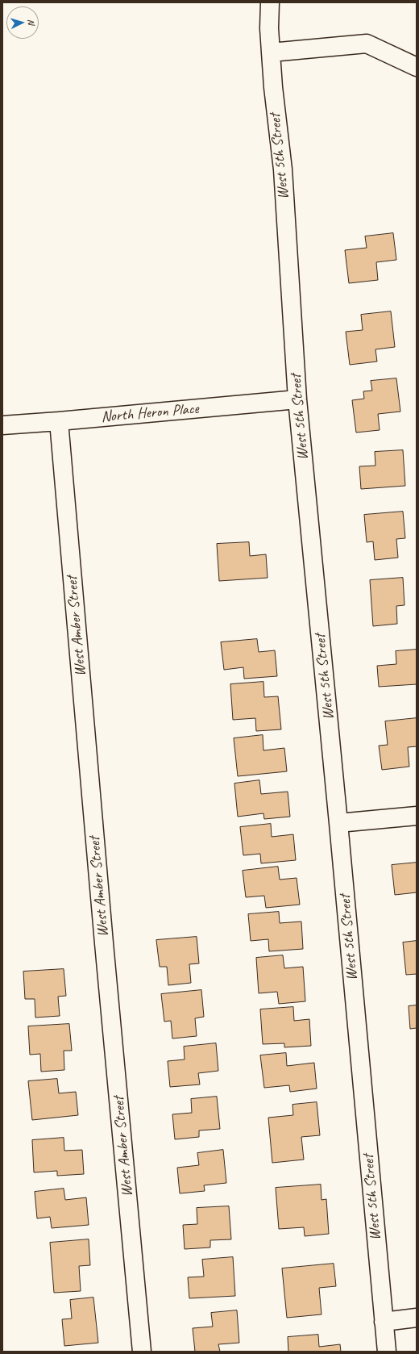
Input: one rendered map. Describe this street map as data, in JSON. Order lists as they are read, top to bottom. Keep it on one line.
{"streets":{"street":["West 5th Street","North Heron Place","West Amber Street"]},"crossings":[["West 5th Street","North Heron Place"],["North Heron Place","West Amber Street"]],"north":"right"}
